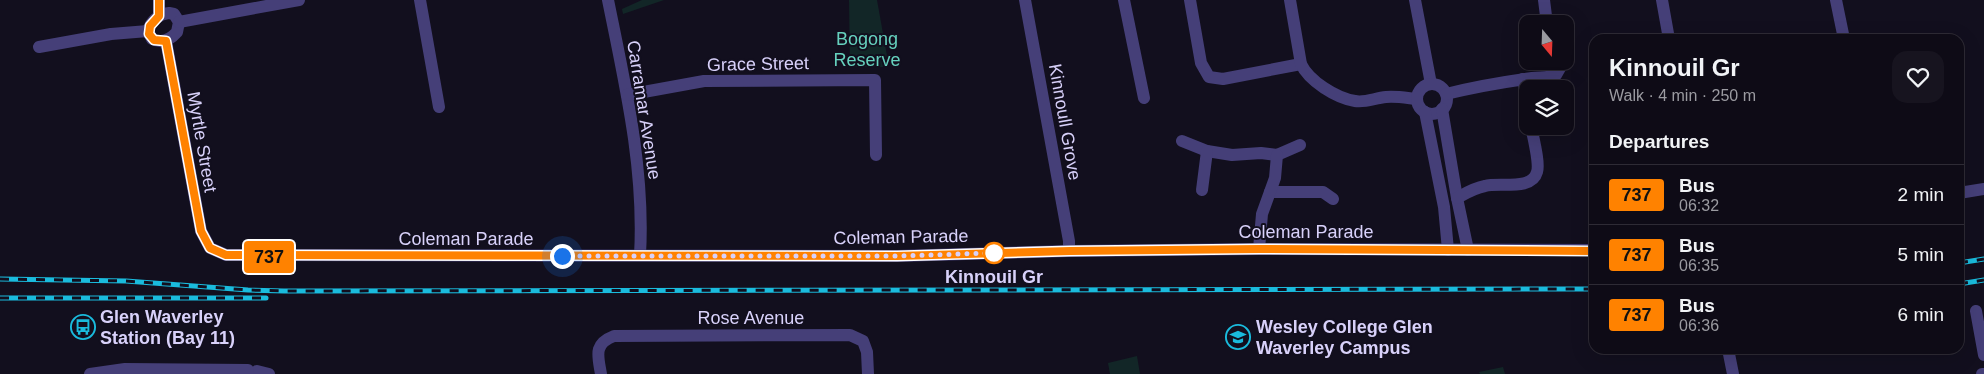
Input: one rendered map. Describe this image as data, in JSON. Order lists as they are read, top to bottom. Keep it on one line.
{"streets":{"street":["Grace Street","Carramar Avenue","Kinnoull Grove","Myrtle Street","Coleman Parade","Rose Avenue"]},"crossings":[["Grace Street","Carramar Avenue"],["Carramar Avenue","Coleman Parade"],["Kinnoull Grove","Coleman Parade"],["Myrtle Street","Coleman Parade"]],"parks":["Bogong Reserve"],"places":{"other":["Kinnouil Gr"],"bus stop":["Glen Waverley Station (Bay 11)"],"school or university":["Wesley College Glen Waverley Campus"]},"lines":["bus line 737"],"north":"bottom","page":{"on_map":"737","heading":[["Kinnouil Gr","Walk · 4 min · 250 m"],"Departures"],"list":[{"mark":"737","name":"Bus","note":"06:32","value":"2 min"},{"mark":"737","name":"Bus","note":"06:35","value":"5 min"},{"mark":"737","name":"Bus","note":"06:36","value":"6 min"}]}}
